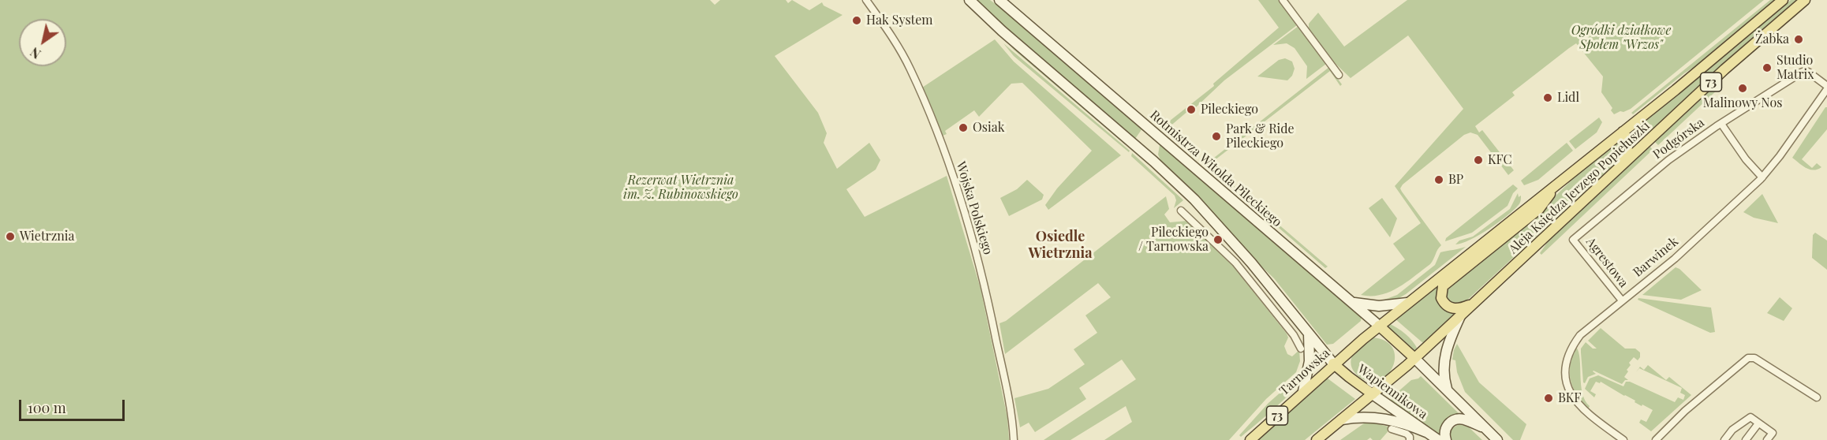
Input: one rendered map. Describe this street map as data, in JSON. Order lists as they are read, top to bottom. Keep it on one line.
{"streets":{"main road":["73","Rotmistrza Witolda Pileckiego","Aleja Księdza Jerzego Popiełuszki","Tarnowska","Wapiennikowa"],"street":["Podgórska","Wojska Polskiego","Barwinek","Agrestowa"]},"crossings":[["73","Aleja Księdza Jerzego Popiełuszki"],["73","Wapiennikowa"],["Podgórska","Barwinek"],["Podgórska","Agrestowa"],["Rotmistrza Witolda Pileckiego","Aleja Księdza Jerzego Popiełuszki"],["Rotmistrza Witolda Pileckiego","Tarnowska"],["Aleja Księdza Jerzego Popiełuszki","Tarnowska"],["Aleja Księdza Jerzego Popiełuszki","Wapiennikowa"],["Barwinek","Agrestowa"],["Tarnowska","Wapiennikowa"]],"districts":["Osiedle Wietrznia"],"parks":["Ogródki działkowe Społem \"Wrzos\"","Rezerwat Wietrznia im. Z. Rubinowskiego"],"places":["Hak System","Żabka","Studio Matrix","Malinowy Nos","Lidl","Pileckiego","Osiak","Park & Ride Pileckiego","KFC","BP","Wietrznia","Pileckiego / Tarnowska","BKF"],"scale_bar":"100 m","north":"bottom left"}
